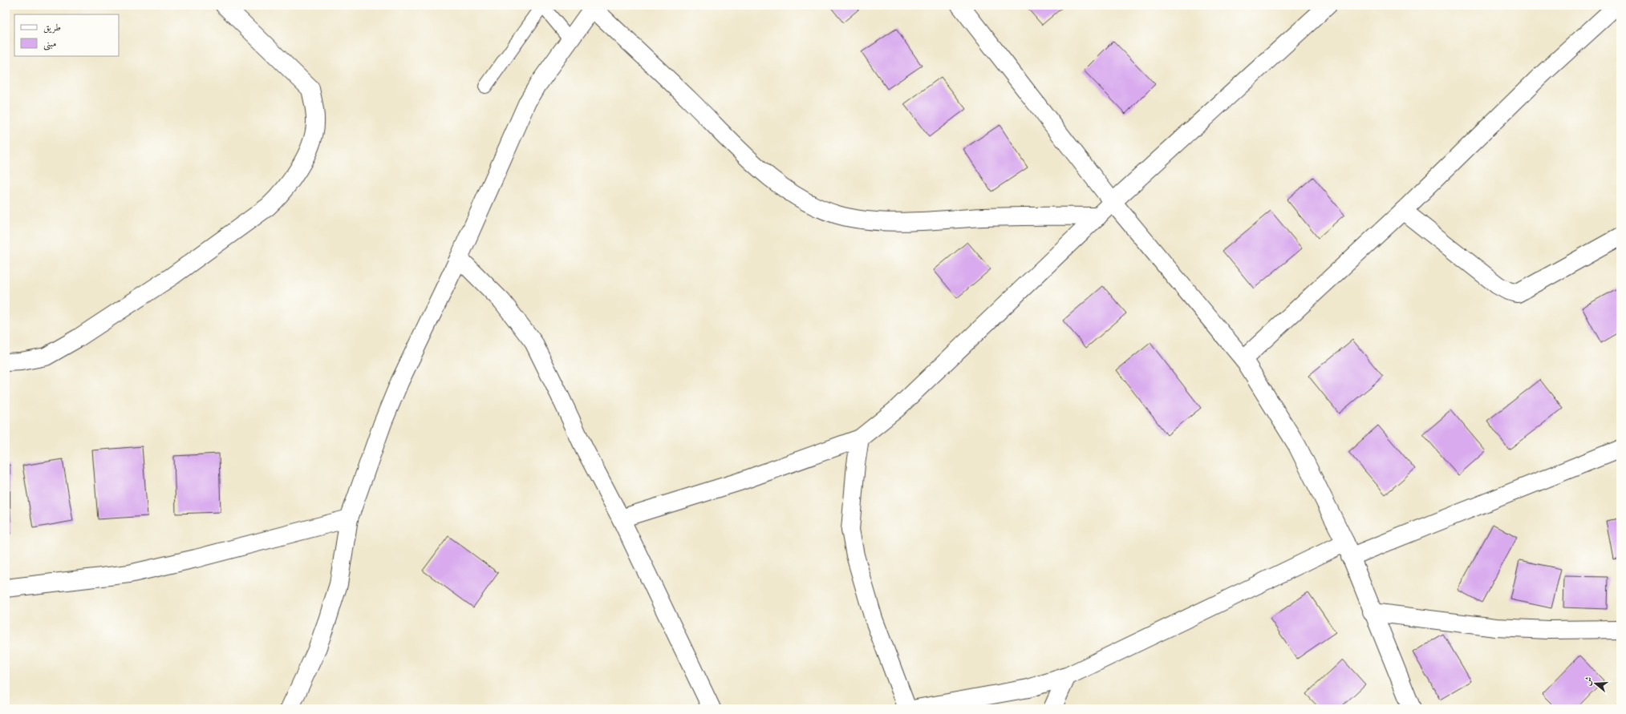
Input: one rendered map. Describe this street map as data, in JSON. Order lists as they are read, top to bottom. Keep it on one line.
{"legend":["طريق","مبنى"],"north":"left"}
